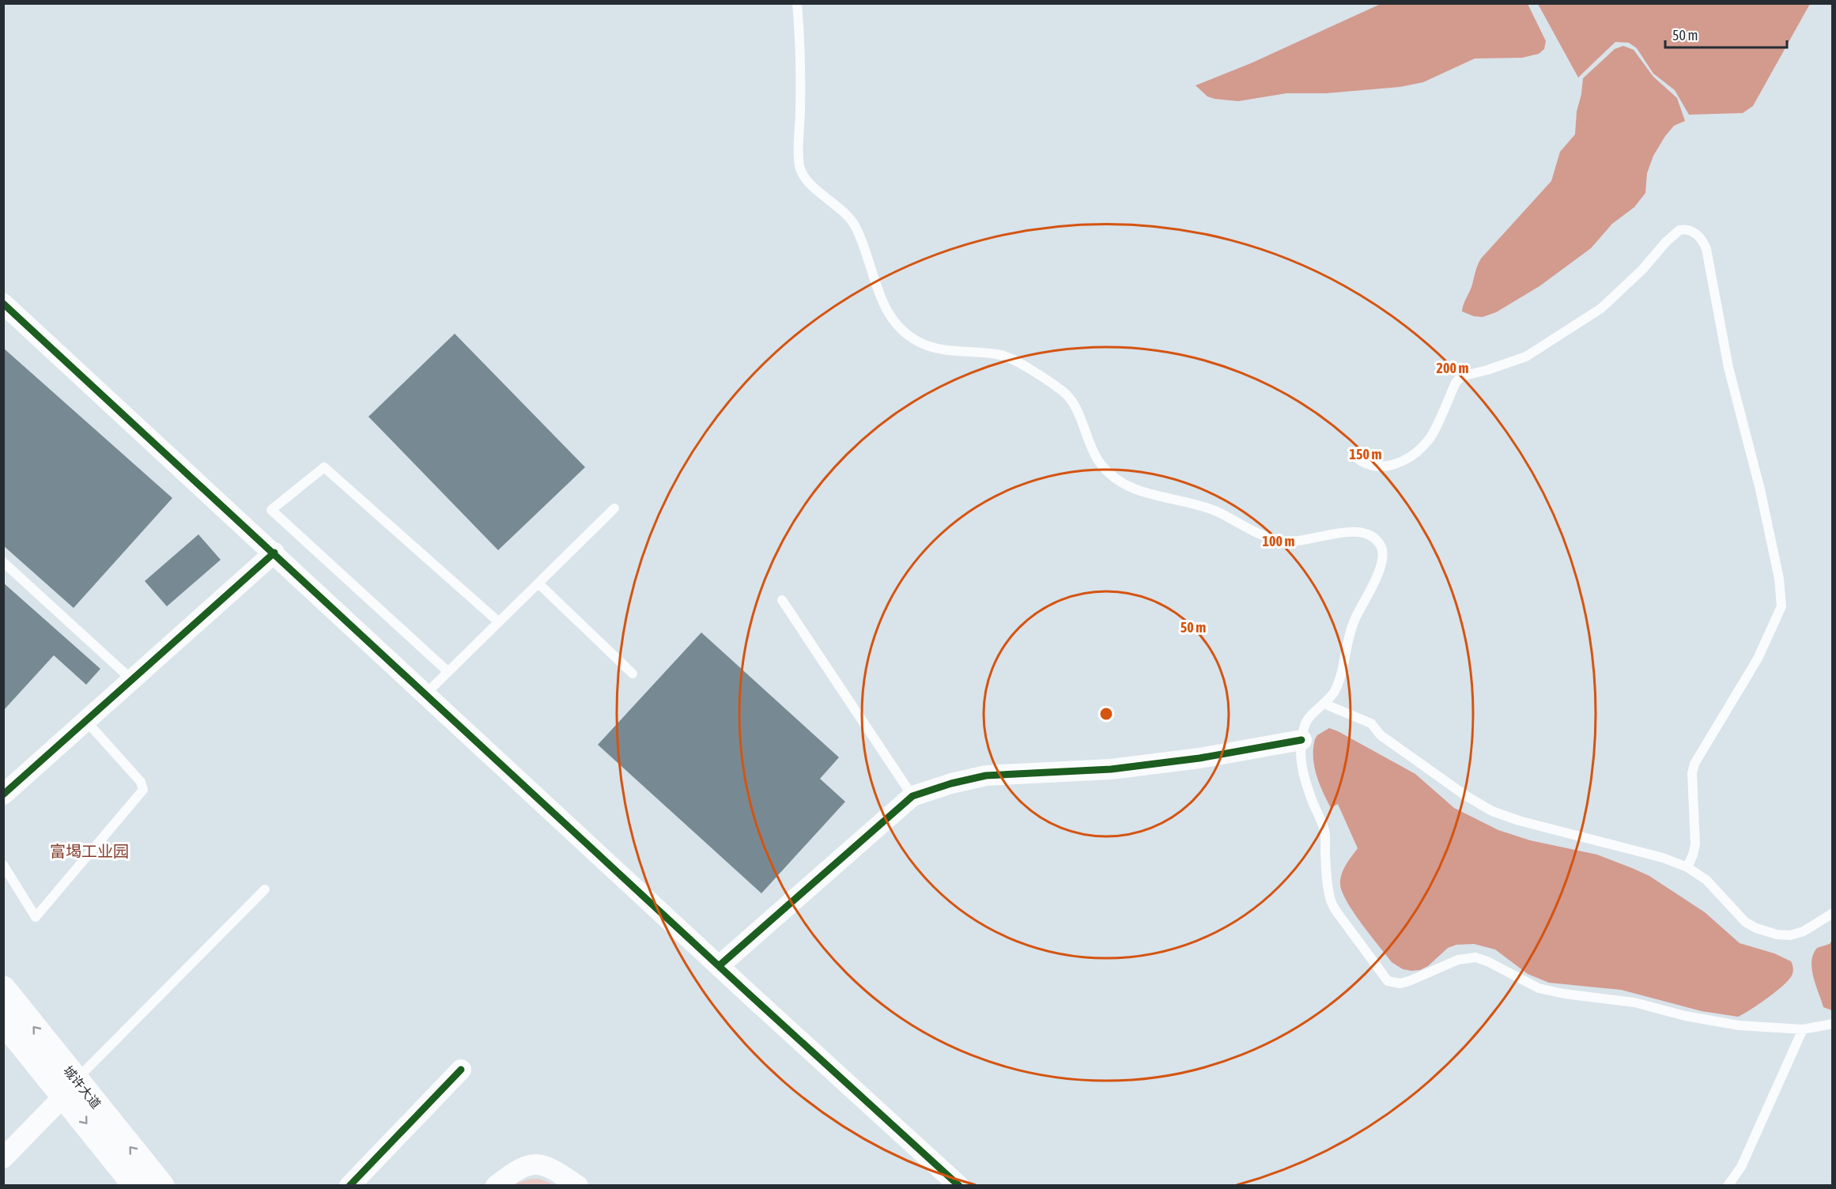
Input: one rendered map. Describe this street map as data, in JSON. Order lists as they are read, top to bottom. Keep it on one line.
{"streets":{"main road":["城许大道"]},"districts":["富堨工业园"],"scale_bar":"50 m","rings":["200 m","150 m","100 m","50 m"]}
